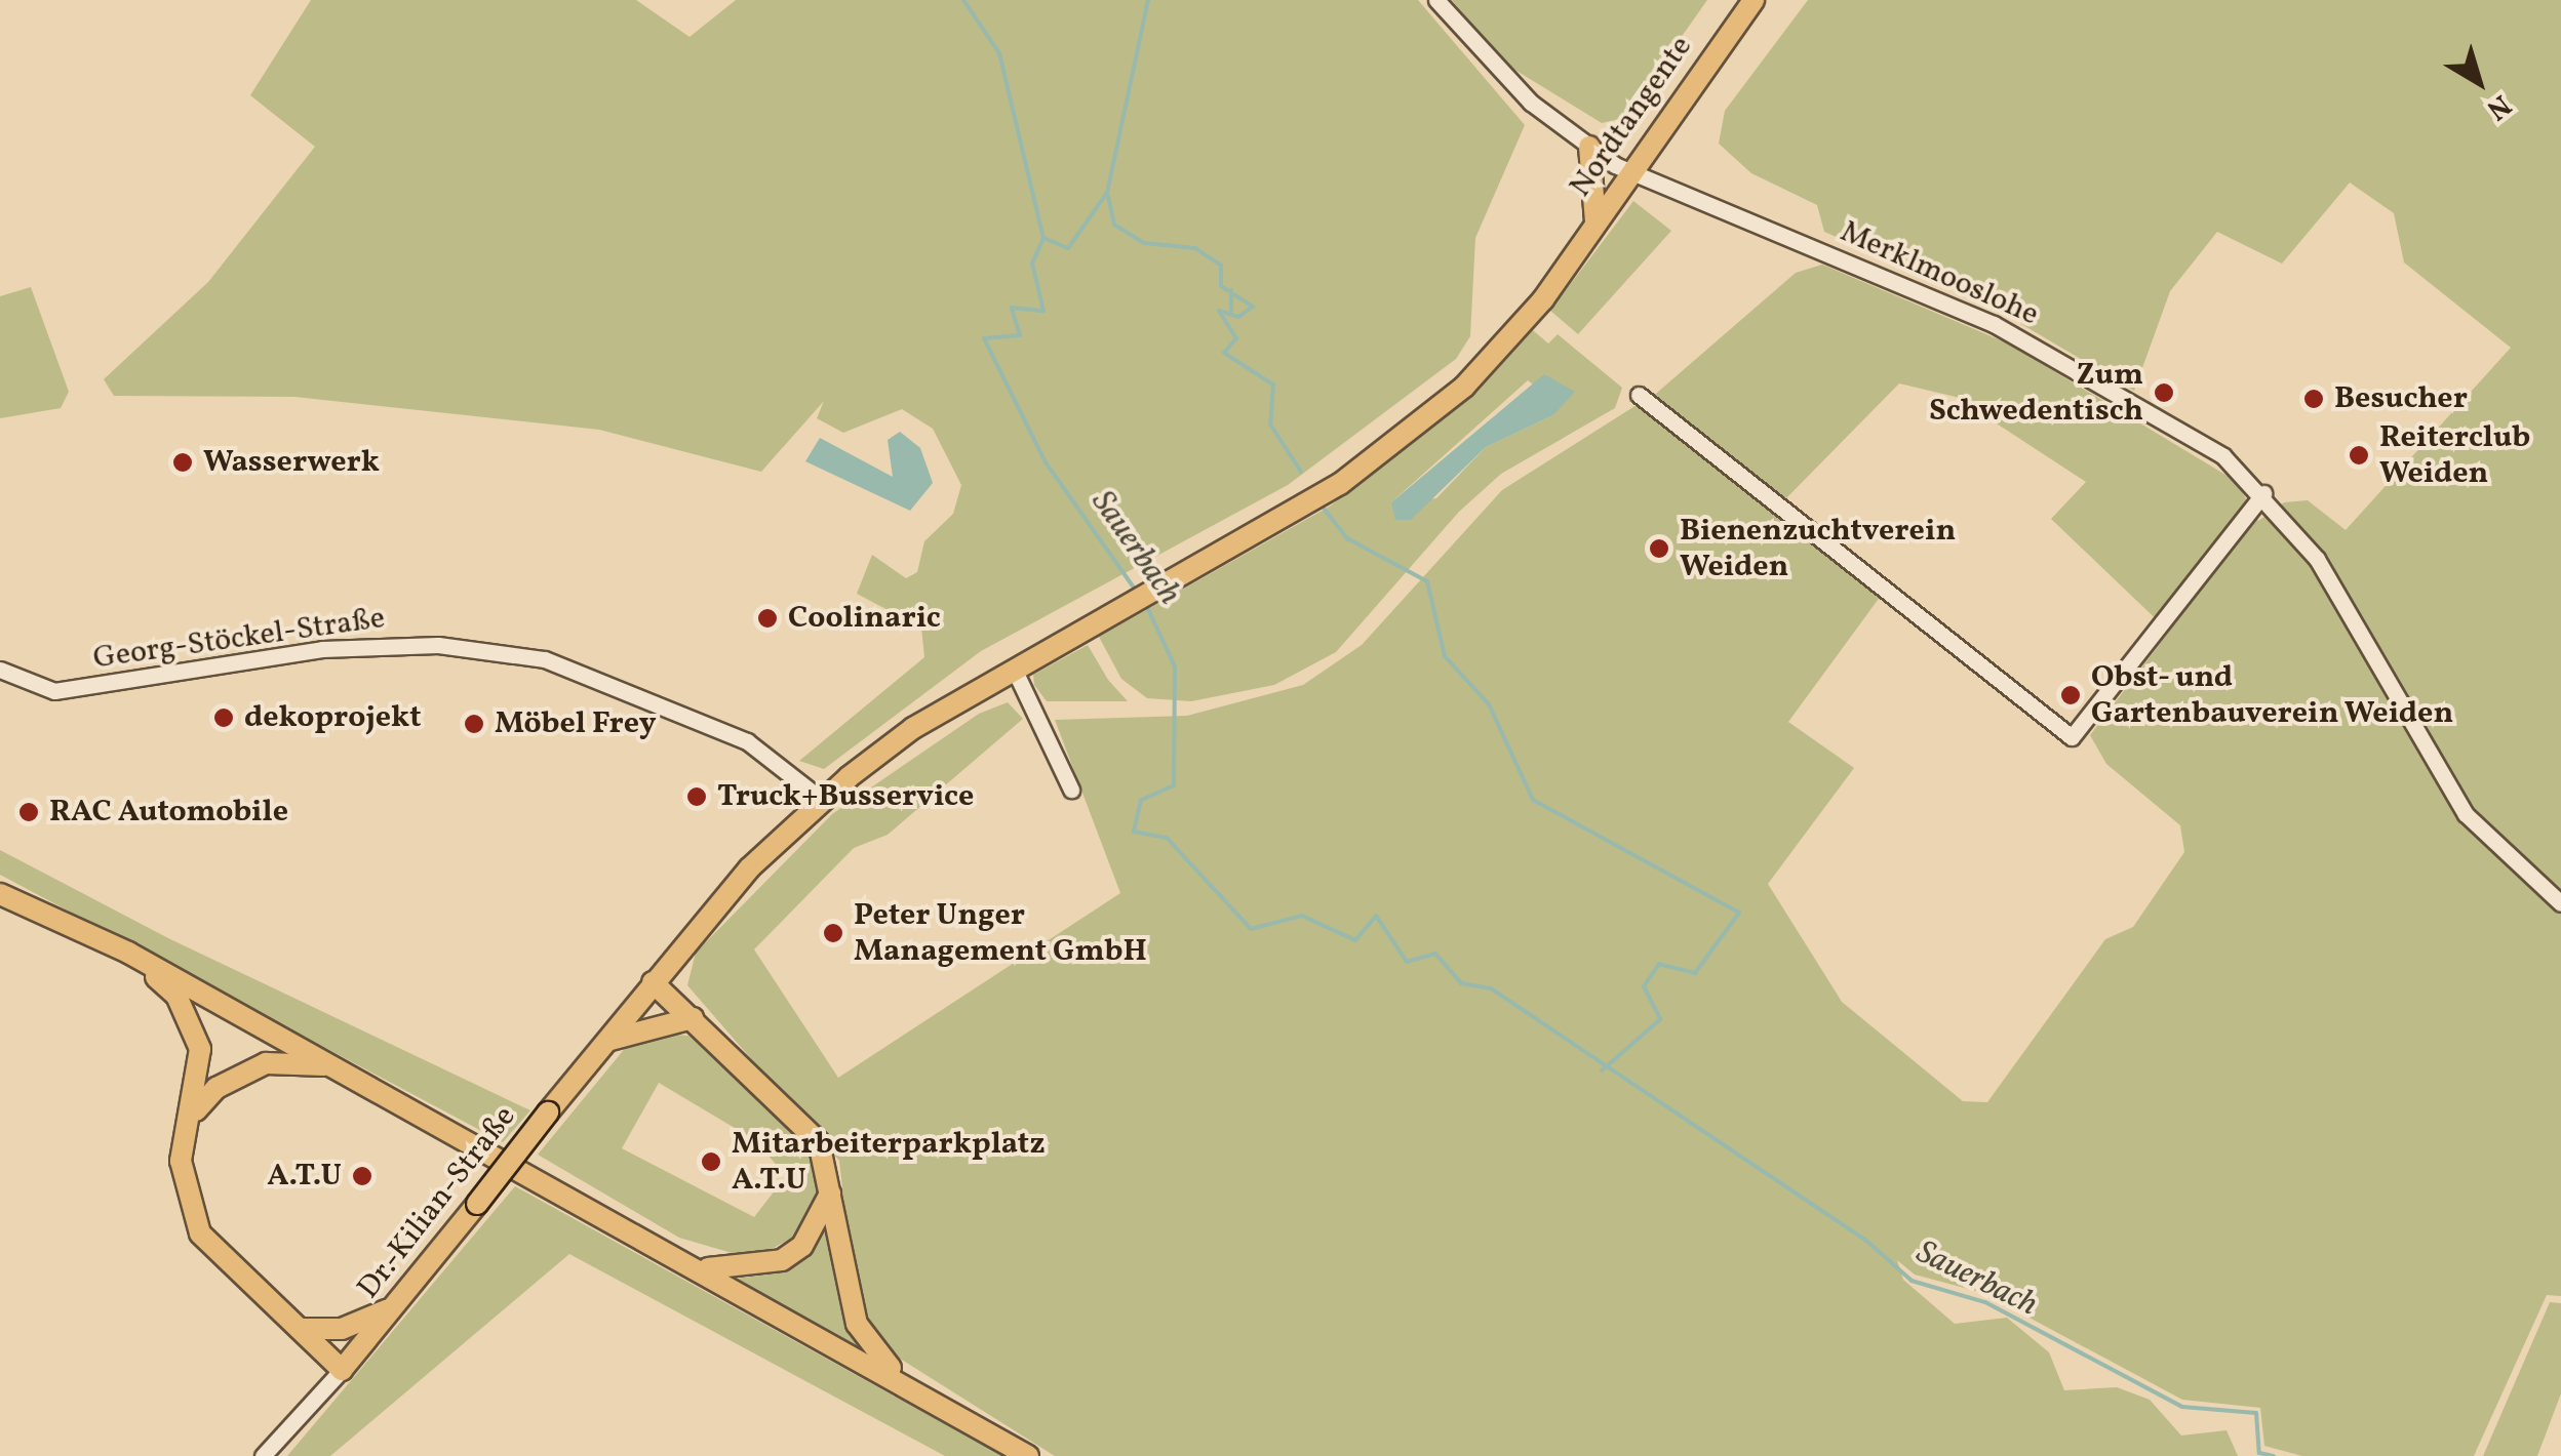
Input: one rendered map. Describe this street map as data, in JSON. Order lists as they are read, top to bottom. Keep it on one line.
{"streets":{"main road":["Nordtangente","Dr.-Kilian-Straße"],"street":["Merklmooslohe","Georg-Stöckel-Straße"]},"crossings":[["Nordtangente","Merklmooslohe"],["Nordtangente","Dr.-Kilian-Straße"],["Georg-Stöckel-Straße","Dr.-Kilian-Straße"]],"water":["Sauerbach"],"places":["Zum Schwedentisch","Besucher","Reiterclub Weiden","Wasserwerk","Bienenzuchtverein Weiden","Coolinaric","Obst- und Gartenbauverein Weiden","dekoprojekt","Möbel Frey","Truck+Busservice","RAC Automobile","Peter Unger Management GmbH","Mitarbeiterparkplatz A.T.U","A.T.U"],"north":"bottom right"}
